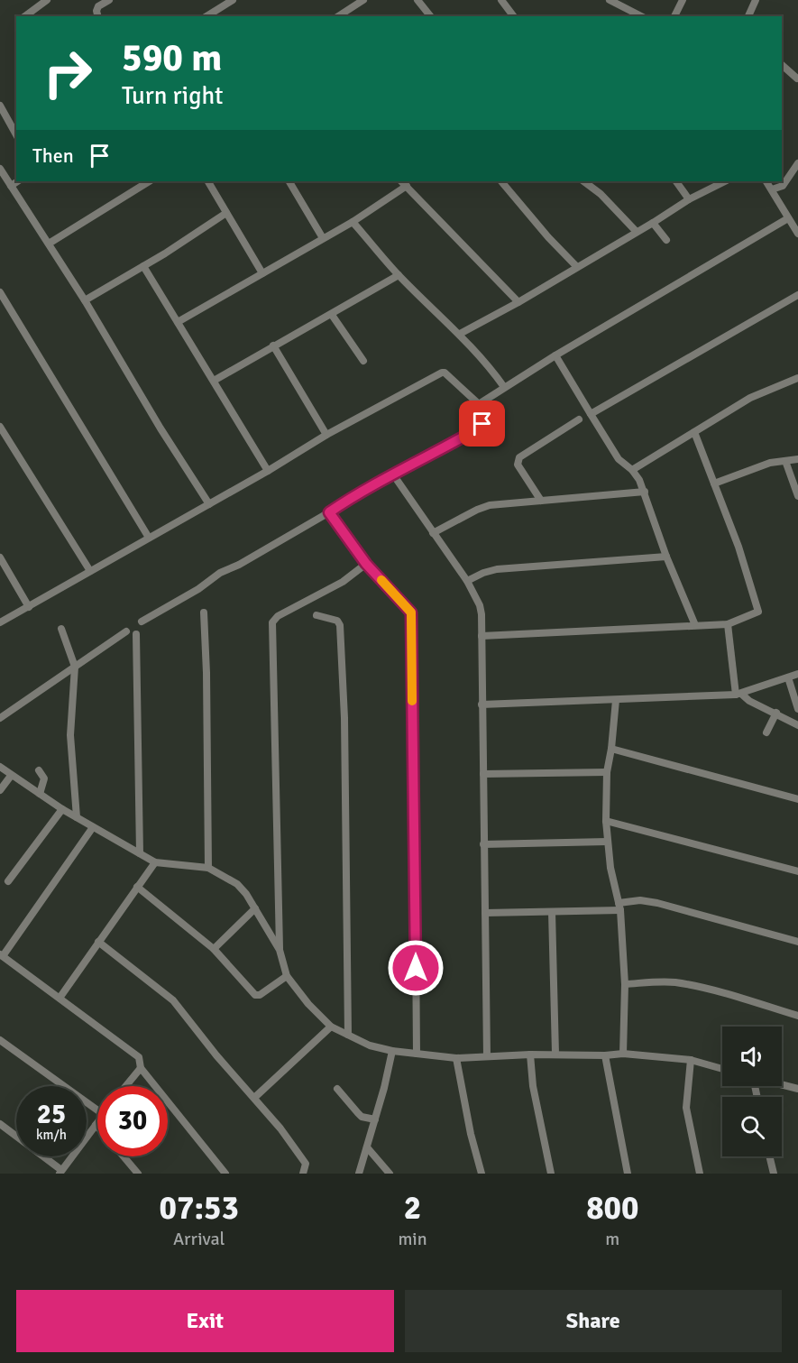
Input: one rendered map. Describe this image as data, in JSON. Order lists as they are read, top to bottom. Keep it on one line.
{"page":{"turn":["590 m","Turn right"],"then":"Then","speed":"25 km/h","limit":"30","eta":["07:53","Arrival","2","min","800","m"],"buttons":["Exit","Share"]}}
